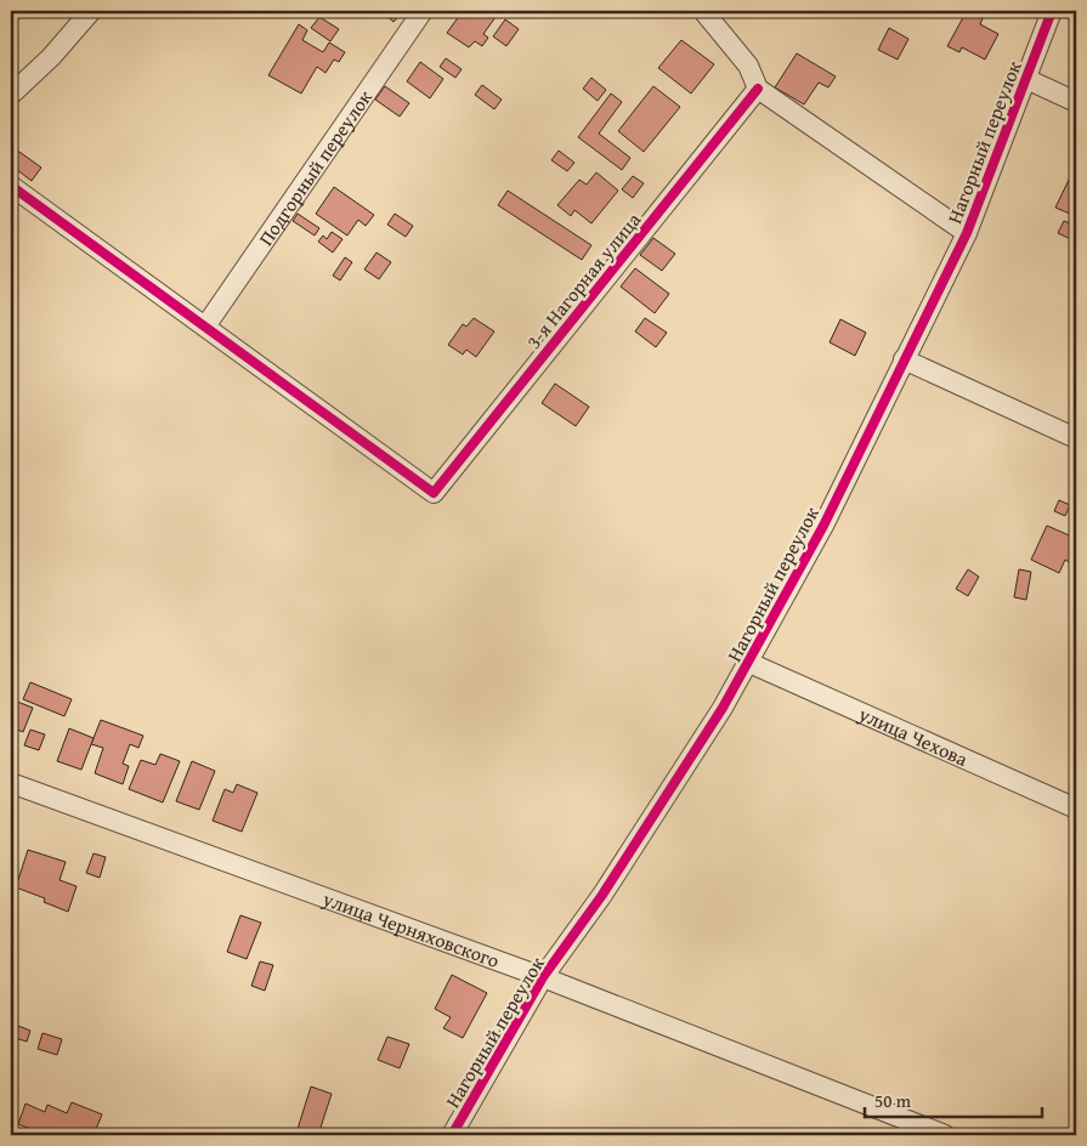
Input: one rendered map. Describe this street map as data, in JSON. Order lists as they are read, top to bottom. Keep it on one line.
{"streets":{"street":["Нагорный переулок","Подгорный переулок","3-я Нагорная улица","улица Чехова","улица Черняховского"]},"crossings":[["Нагорный переулок","улица Чехова"],["Нагорный переулок","улица Черняховского"],["Подгорный переулок","3-я Нагорная улица"]],"scale_bar":"50 m"}
